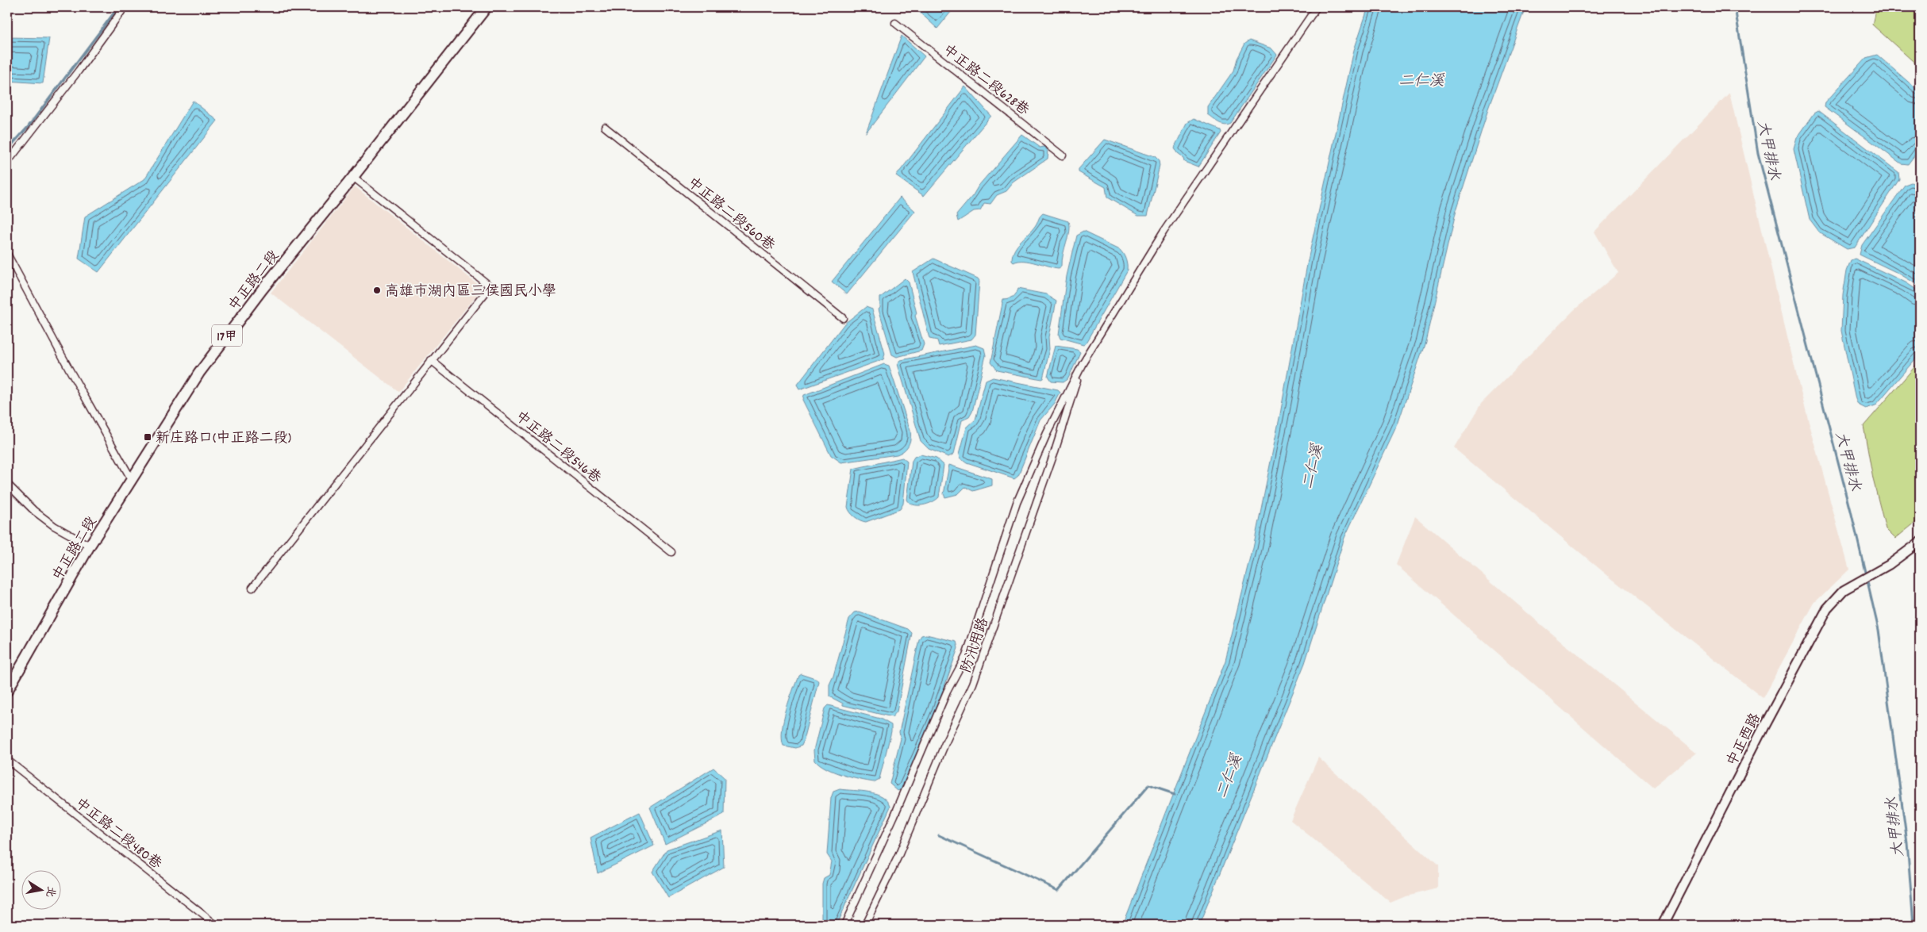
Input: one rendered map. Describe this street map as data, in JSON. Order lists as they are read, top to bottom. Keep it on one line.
{"streets":{"main road":["中正路二段","17甲"],"street":["中正路二段628巷","中正路二段560巷","中正路二段546巷","防汛用路","中正西路","中正路二段480巷"]},"water":["二仁溪","大甲排水"],"places":{"other":["高雄市湖內區三侯國民小學"],"transit":["新庄路口(中正路二段)"]},"north":"right"}
